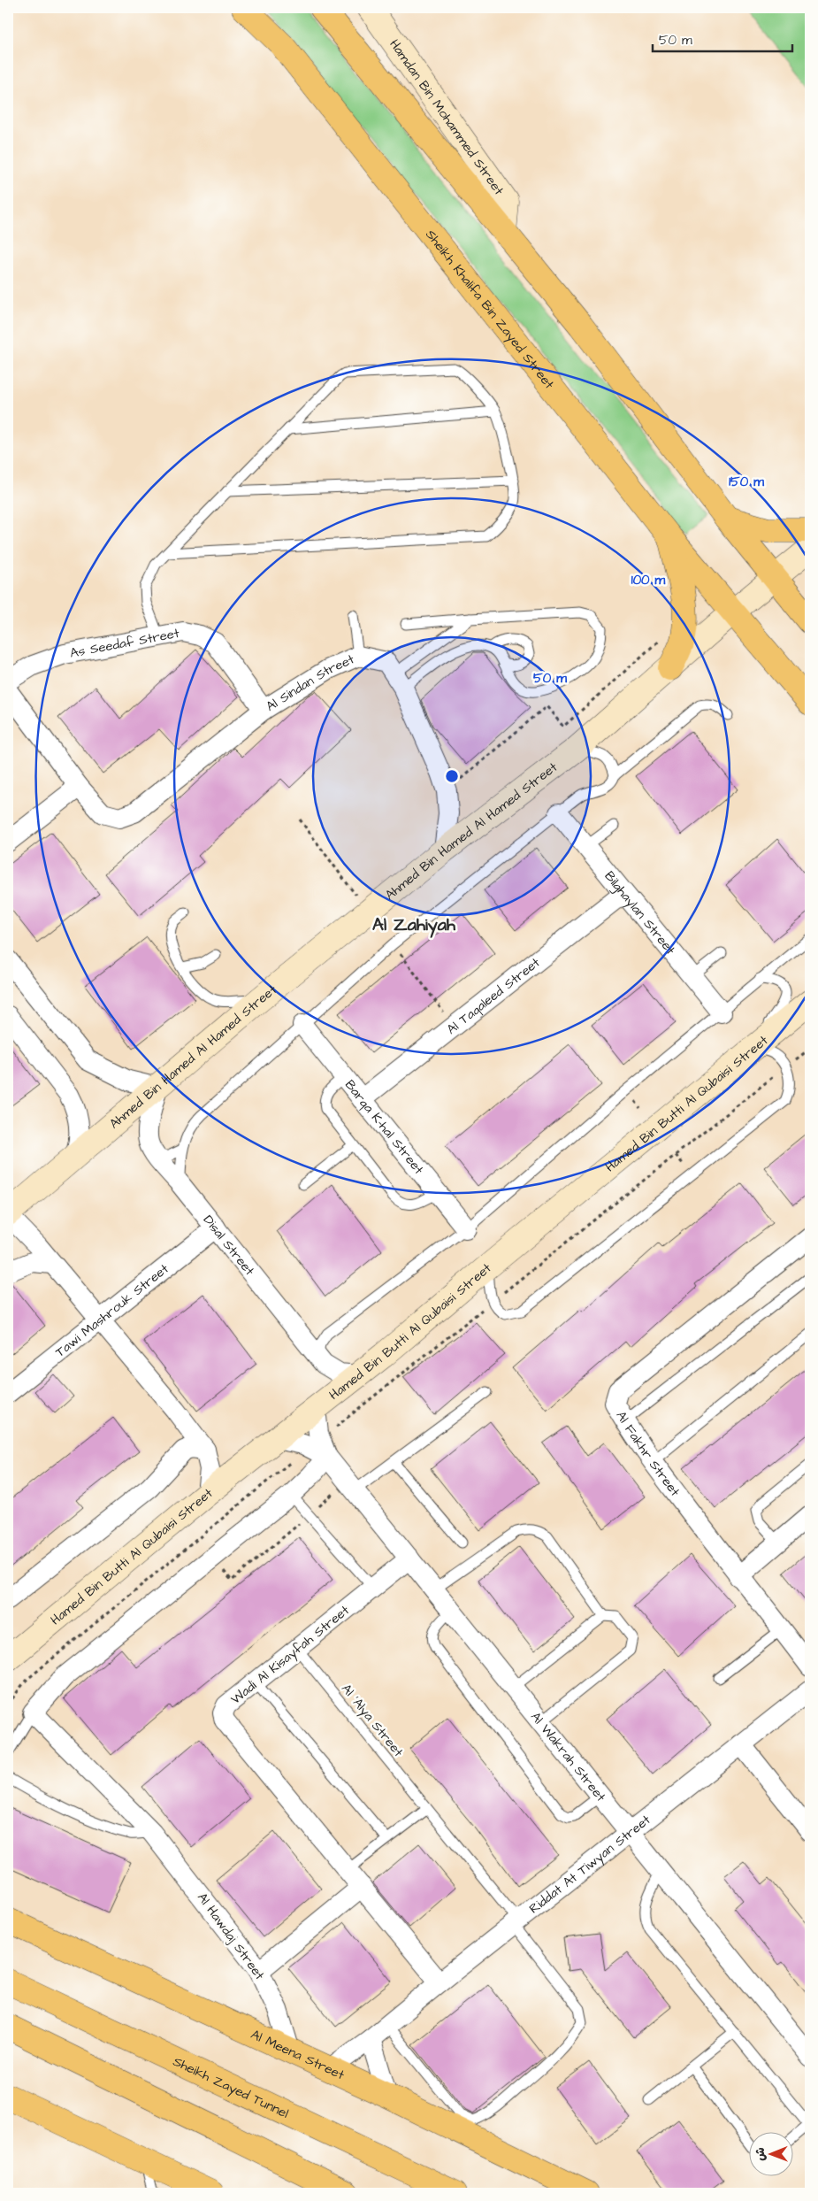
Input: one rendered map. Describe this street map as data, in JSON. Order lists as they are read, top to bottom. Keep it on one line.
{"streets":{"main road":["Hamdan Bin Mohammed Street","Sheikh Khalifa Bin Zayed Street","Ahmed Bin Hamed Al Hamed Street","Hamed Bin Butti Al Qubaisi Street","Al Meena Street","Sheikh Zayed Tunnel"],"street":["As Seedaf Street","Al Sindan Street","Bilghaylan Street","Al Taqaleed Street","Barqa K-hal Street","Disal Street","Tawi Mashrouk Street","Al Fakhr Street","Wadi Al Kisayfah Street","Al Wakrah Street","Riddat At Tiwyan Street","Al Hawdaj Street"],"lane":["Al 'Alya Street"]},"crossings":[["Sheikh Khalifa Bin Zayed Street","Ahmed Bin Hamed Al Hamed Street"],["As Seedaf Street","Al Sindan Street"],["Al Sindan Street","Ahmed Bin Hamed Al Hamed Street"],["Ahmed Bin Hamed Al Hamed Street","Disal Street"],["Bilghaylan Street","Al Taqaleed Street"],["Al Taqaleed Street","Barqa K-hal Street"],["Hamed Bin Butti Al Qubaisi Street","Disal Street"],["Hamed Bin Butti Al Qubaisi Street","Al Wakrah Street"],["Disal Street","Tawi Mashrouk Street"],["Wadi Al Kisayfah Street","Al 'Alya Street"],["Wadi Al Kisayfah Street","Al Wakrah Street"],["Wadi Al Kisayfah Street","Riddat At Tiwyan Street"],["Al 'Alya Street","Riddat At Tiwyan Street"],["Al Wakrah Street","Riddat At Tiwyan Street"],["Riddat At Tiwyan Street","Al Meena Street"],["Al Hawdaj Street","Al Meena Street"]],"districts":["Al Zahiyah"],"scale_bar":"50 m","north":"left","rings":["150 m","100 m","50 m"]}
